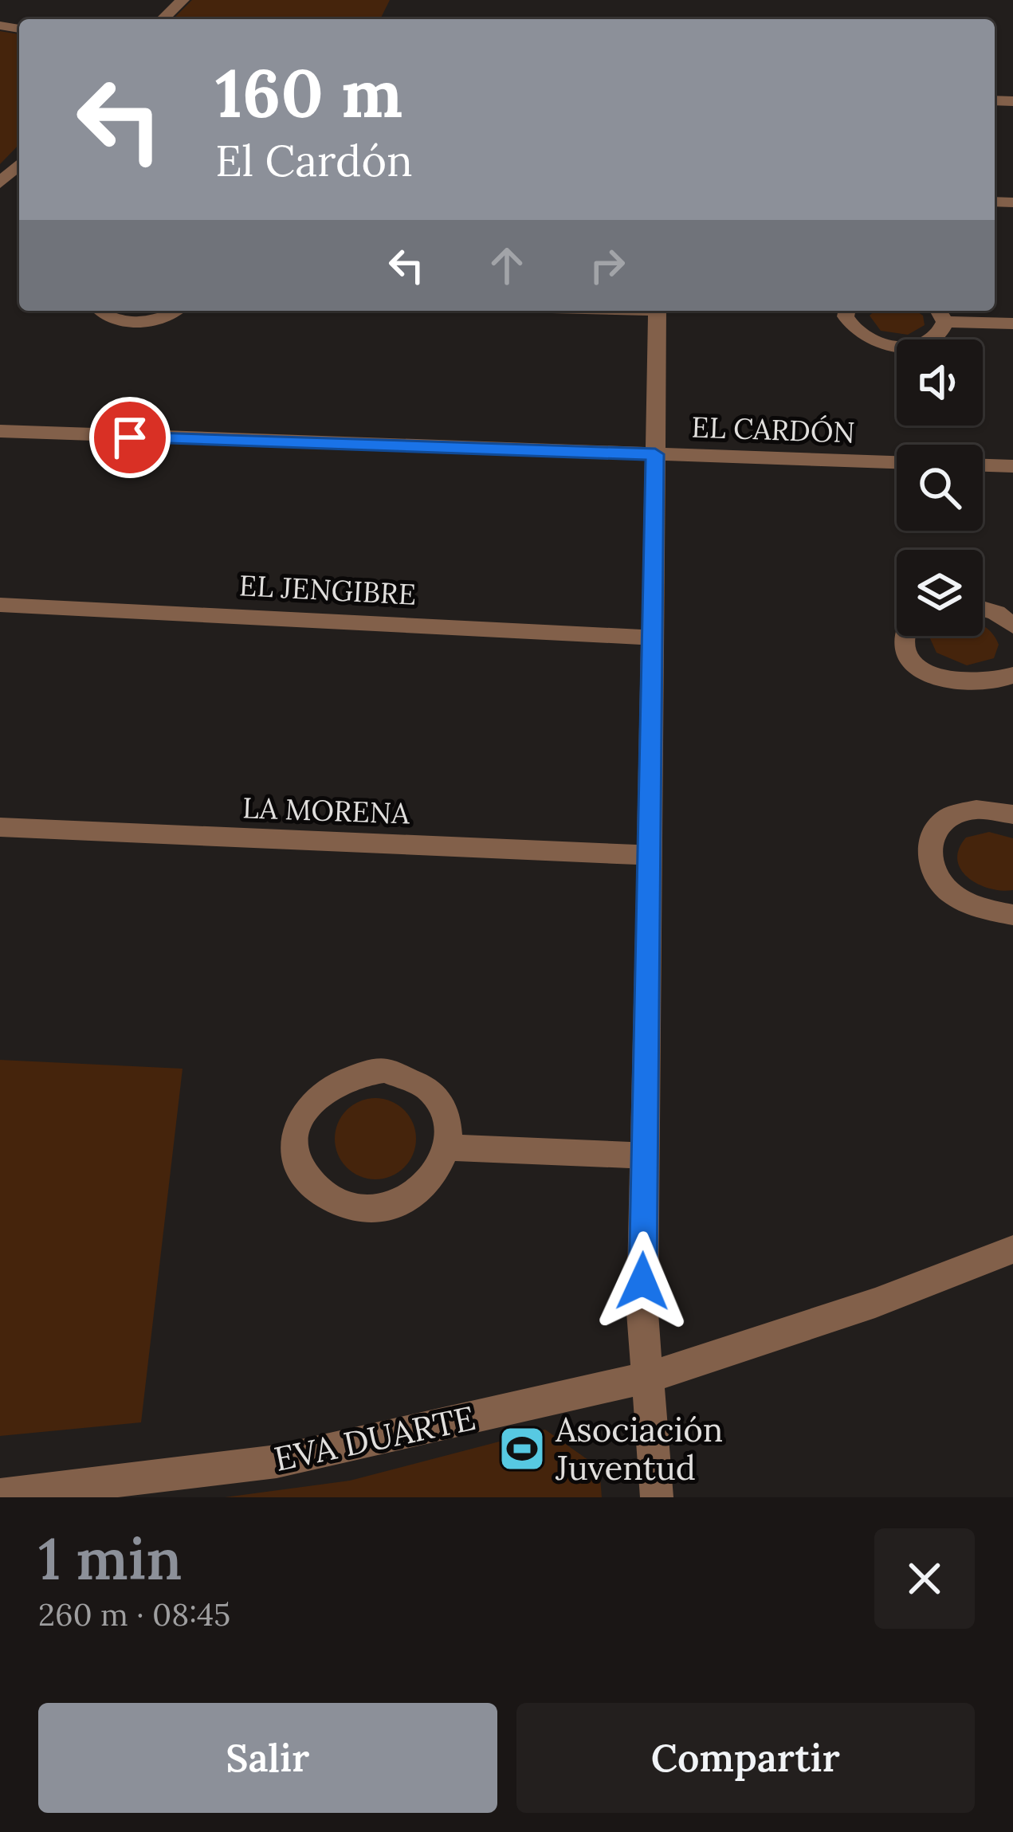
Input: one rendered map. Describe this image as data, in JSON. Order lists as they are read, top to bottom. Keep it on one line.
{"streets":{"street":["EL CARDÓN","EL JENGIBRE","LA MORENA","EVA DUARTE"]},"places":{"sports":["Asociación Juventud"]},"page":{"turn":["160 m","El Cardón"],"heading":["1 min","260 m · 08:45"],"buttons":["Salir","Compartir"]}}
